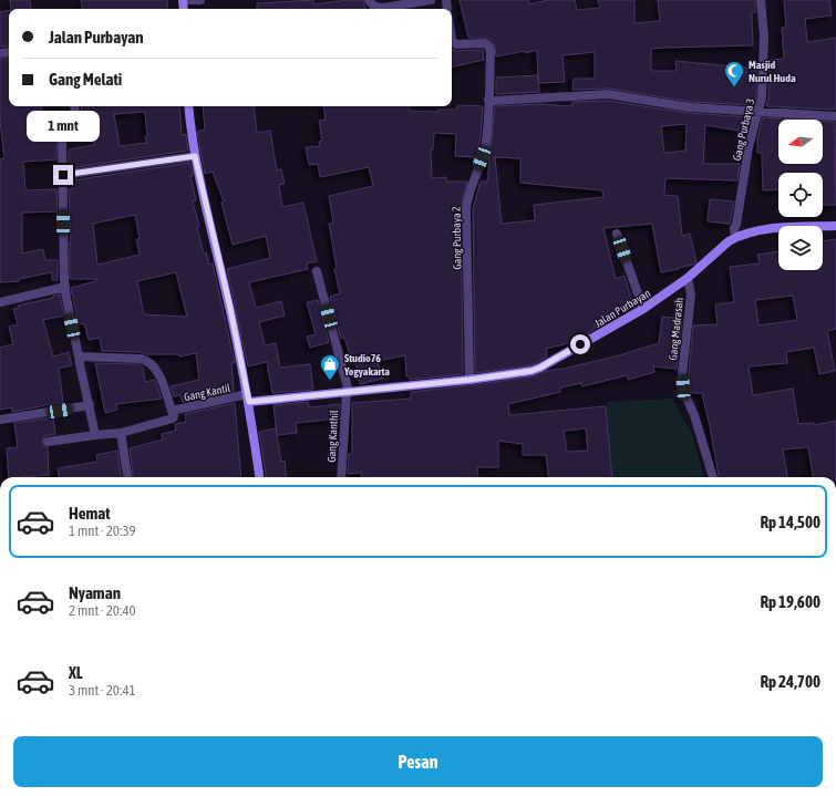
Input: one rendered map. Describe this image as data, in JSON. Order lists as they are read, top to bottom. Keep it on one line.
{"streets":{"street":["Gang Purbaya 3","Gang Purbaya 2","Jalan Purbayan","Gang Madrasah","Gang Kantil","Gang Kanthil"]},"crossings":[["Gang Purbaya 3","Jalan Purbayan"],["Gang Purbaya 2","Jalan Purbayan"],["Jalan Purbayan","Gang Madrasah"],["Jalan Purbayan","Gang Kantil"],["Jalan Purbayan","Gang Kanthil"]],"places":{"mosque":["Masjid Nurul Huda"],"shop":["Studio76 Yogyakarta"]},"north":"left","page":{"banner":["Jalan Purbayan","Gang Melati"],"bubble":"1 mnt","list":[{"name":"Hemat","note":"1 mnt · 20:39","value":"Rp 14,500"},{"name":"Nyaman","note":"2 mnt · 20:40","value":"Rp 19,600"},{"name":"XL","note":"3 mnt · 20:41","value":"Rp 24,700"}],"buttons":"Pesan"}}
